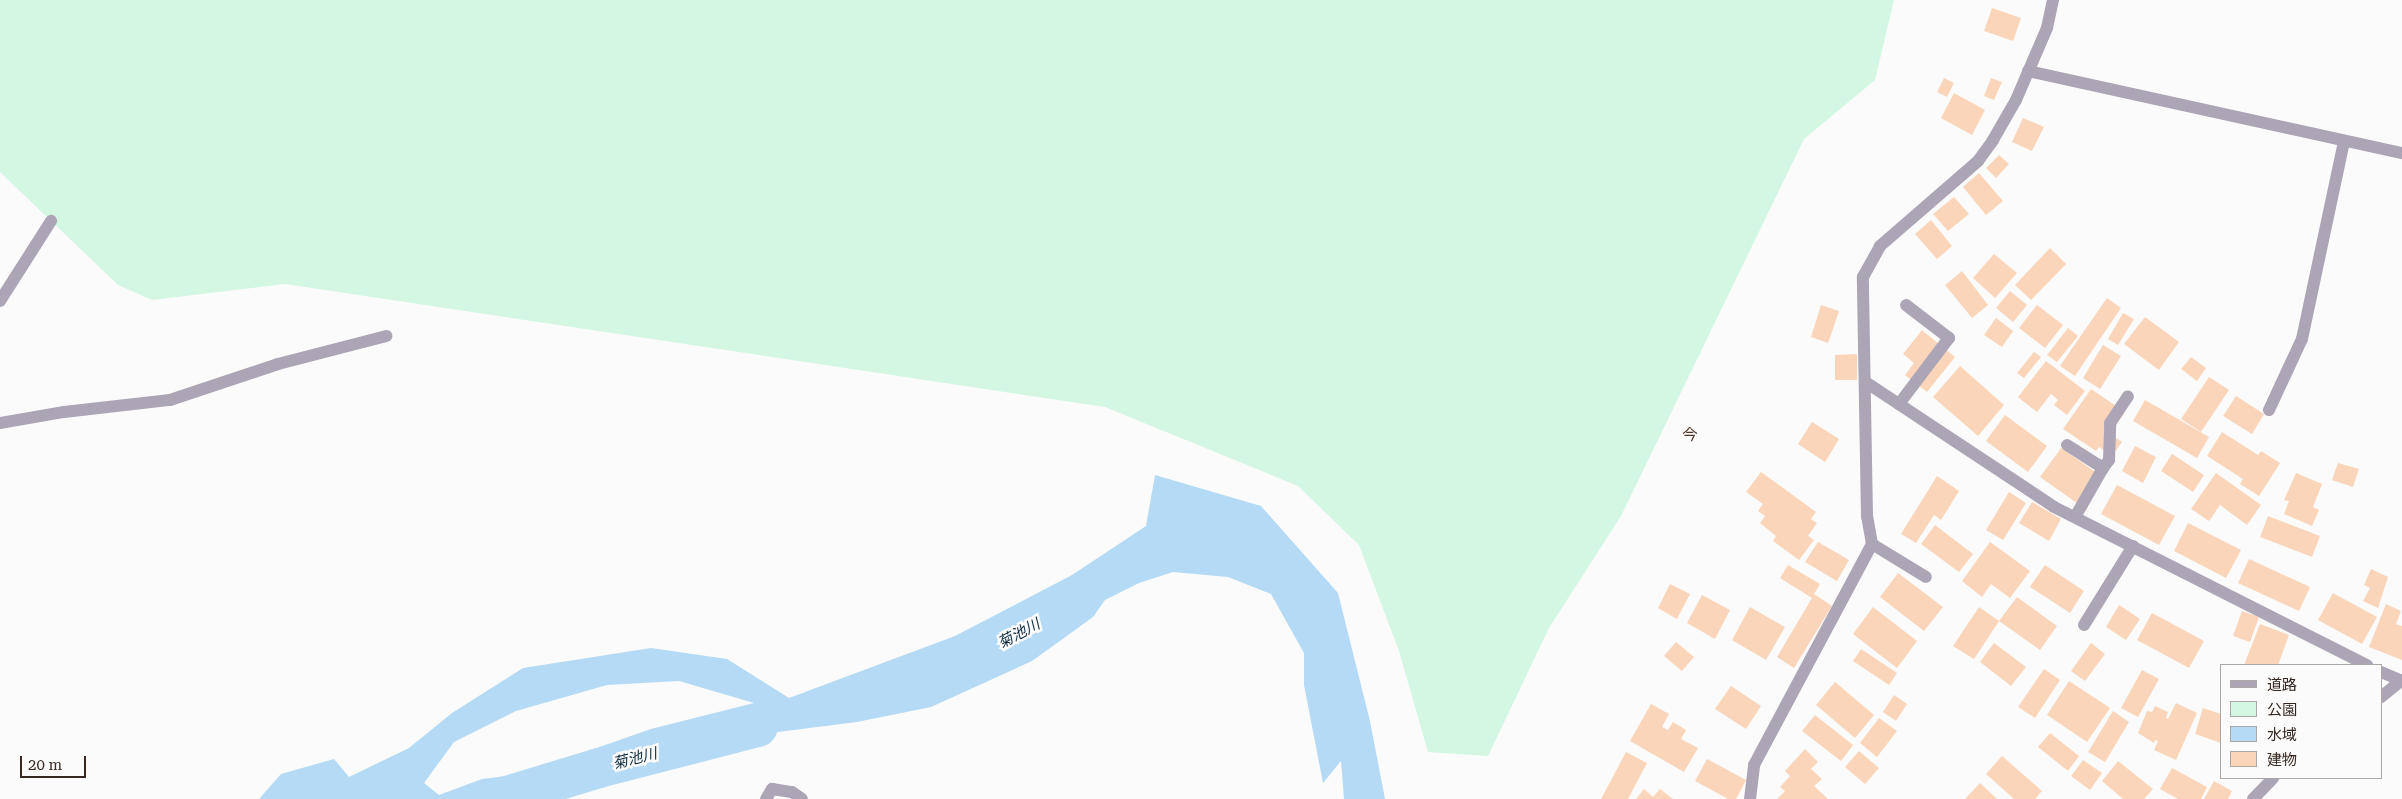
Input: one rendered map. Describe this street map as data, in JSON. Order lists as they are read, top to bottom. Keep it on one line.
{"districts":["今"],"water":["菊池川"],"legend":["道路","公園","水域","建物"],"scale_bar":"20 m"}
